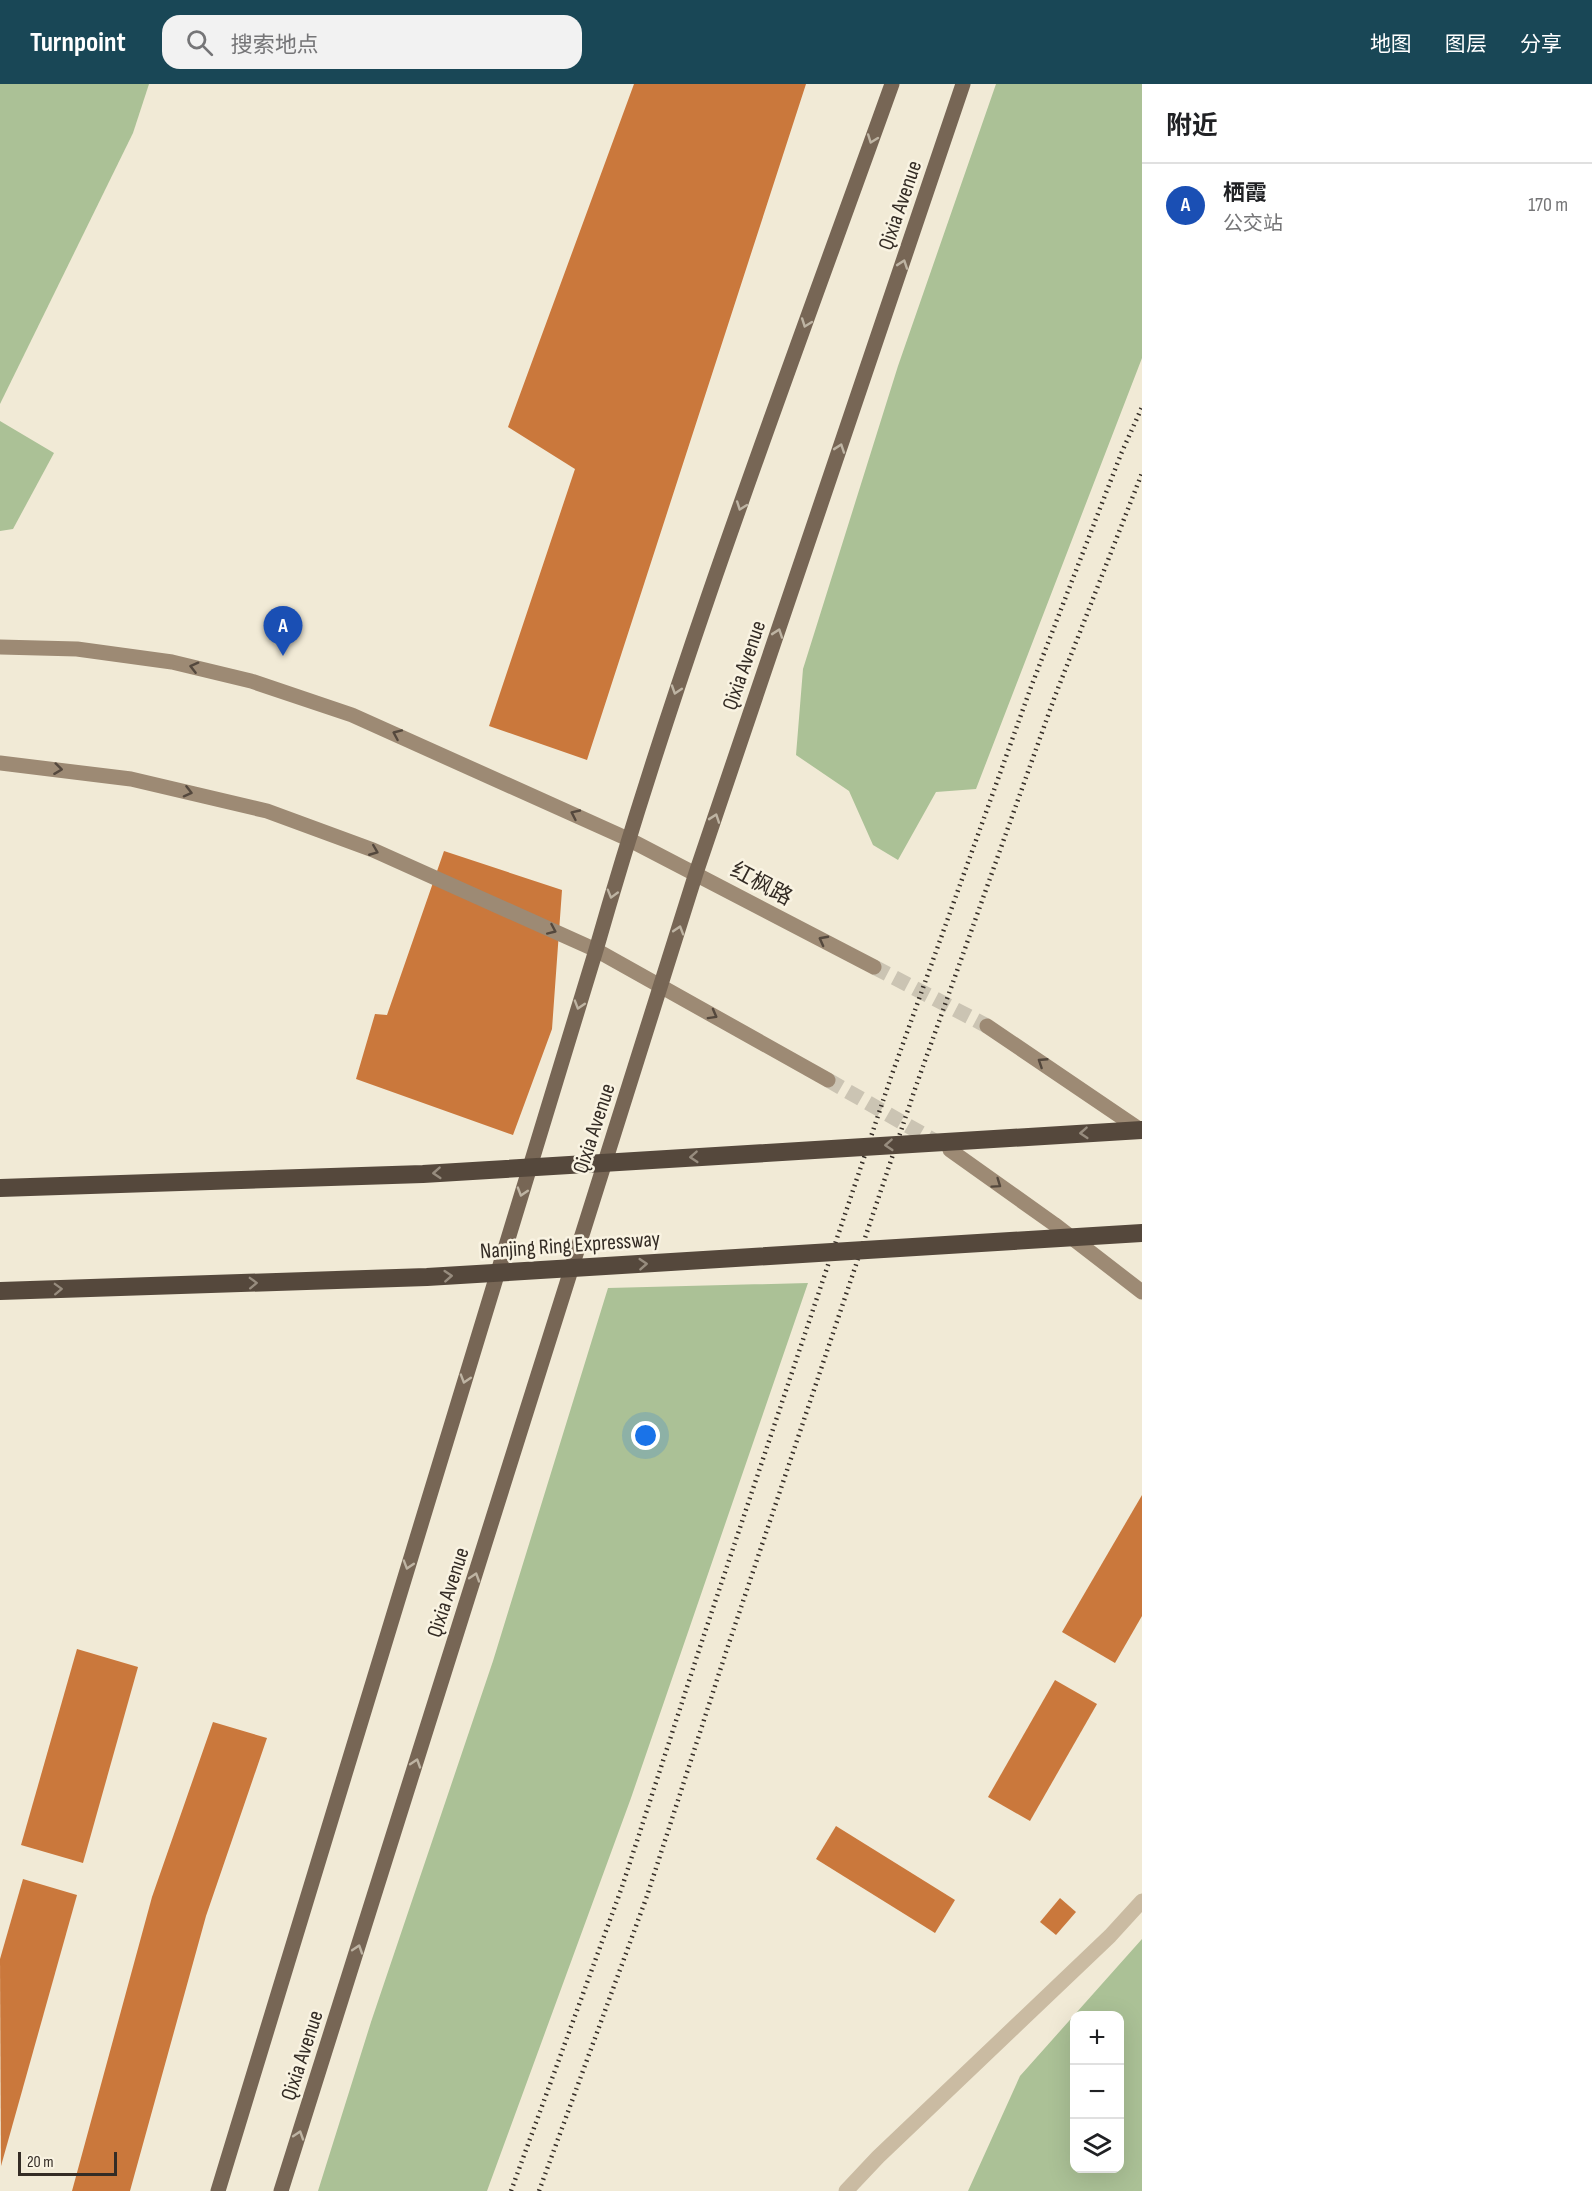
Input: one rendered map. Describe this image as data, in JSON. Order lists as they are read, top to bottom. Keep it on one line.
{"streets":{"highway":["Nanjing Ring Expressway"],"main road":["Qixia Avenue","红枫路"]},"crossings":[["Qixia Avenue","红枫路"]],"scale_bar":"20 m","page":{"header":"Turnpoint","search":"搜索地点","nav":["地图","图层","分享"],"heading":"附近","list":[{"mark":"A","name":"栖霞","note":"公交站","value":"170 m"}],"pins":"A","map_buttons":["+","−"],"scale":"20 m"}}
